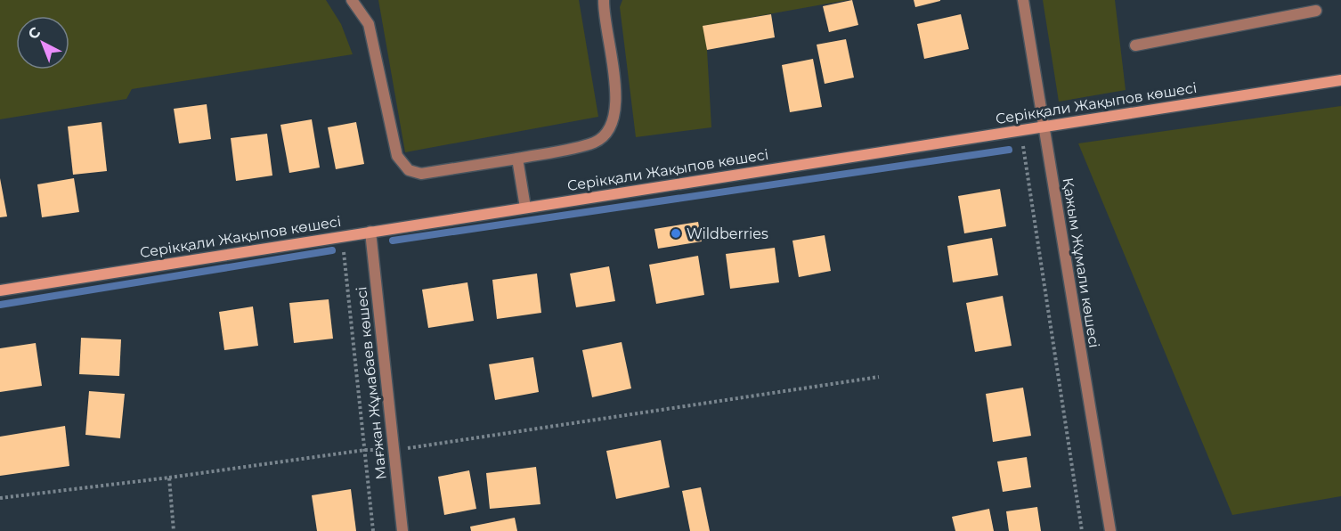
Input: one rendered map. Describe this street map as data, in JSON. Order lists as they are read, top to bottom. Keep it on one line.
{"streets":{"main road":["Серікқали Жақыпов көшесі"],"street":["Қажым Жұмали көшесі","Мағжан Жұмабаев көшесі"]},"crossings":[["Серікқали Жақыпов көшесі","Қажым Жұмали көшесі"],["Серікқали Жақыпов көшесі","Мағжан Жұмабаев көшесі"]],"places":["Wildberries"],"north":"top left"}
